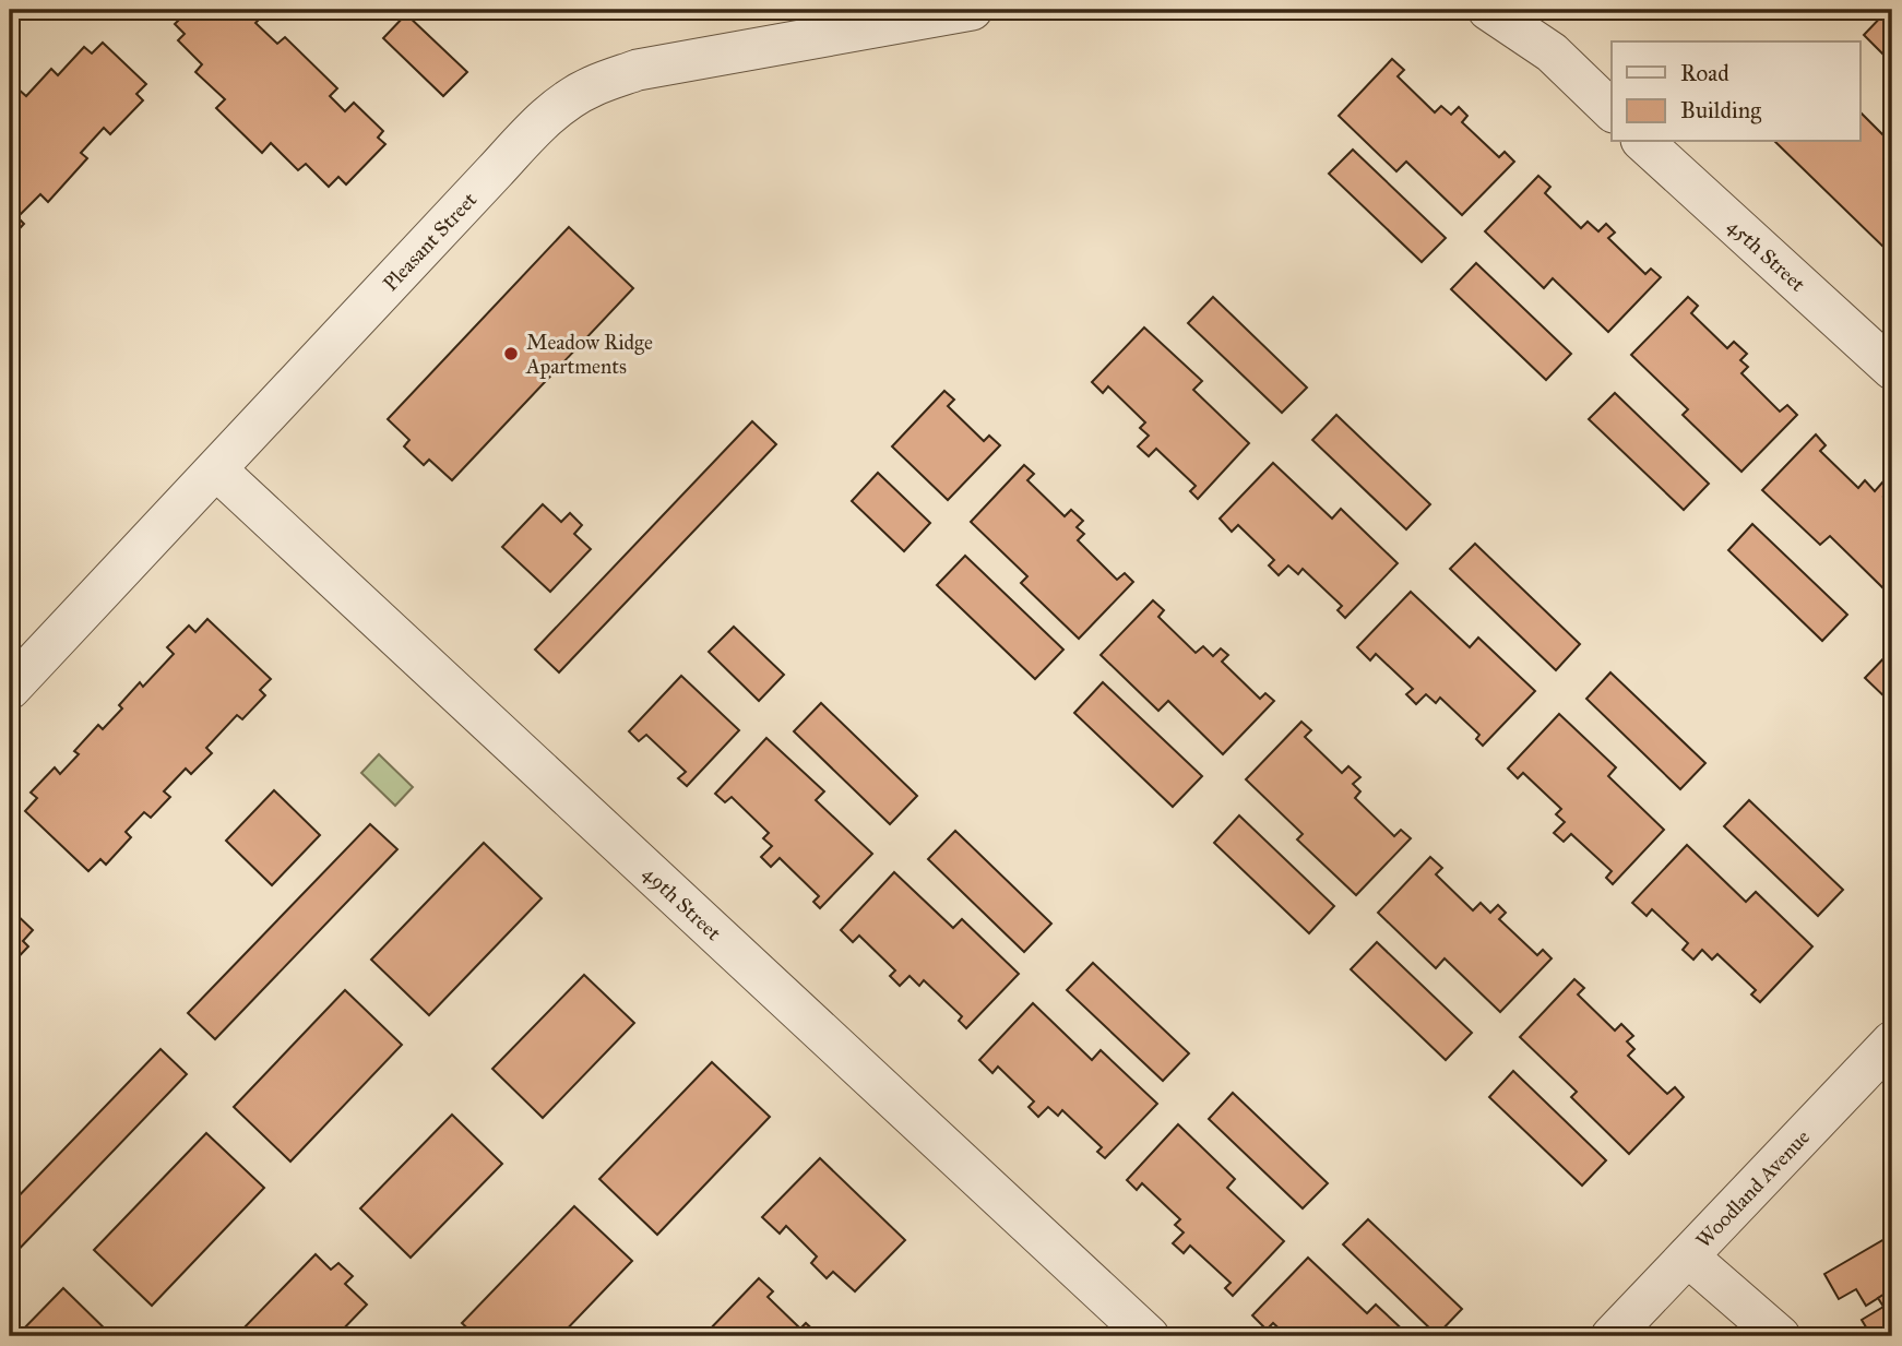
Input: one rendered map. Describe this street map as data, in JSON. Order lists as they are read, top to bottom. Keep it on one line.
{"streets":{"street":["Pleasant Street","45th Street","49th Street","Woodland Avenue"]},"crossings":[["Pleasant Street","49th Street"]],"places":["Meadow Ridge Apartments"],"legend":["Road","Building"]}
